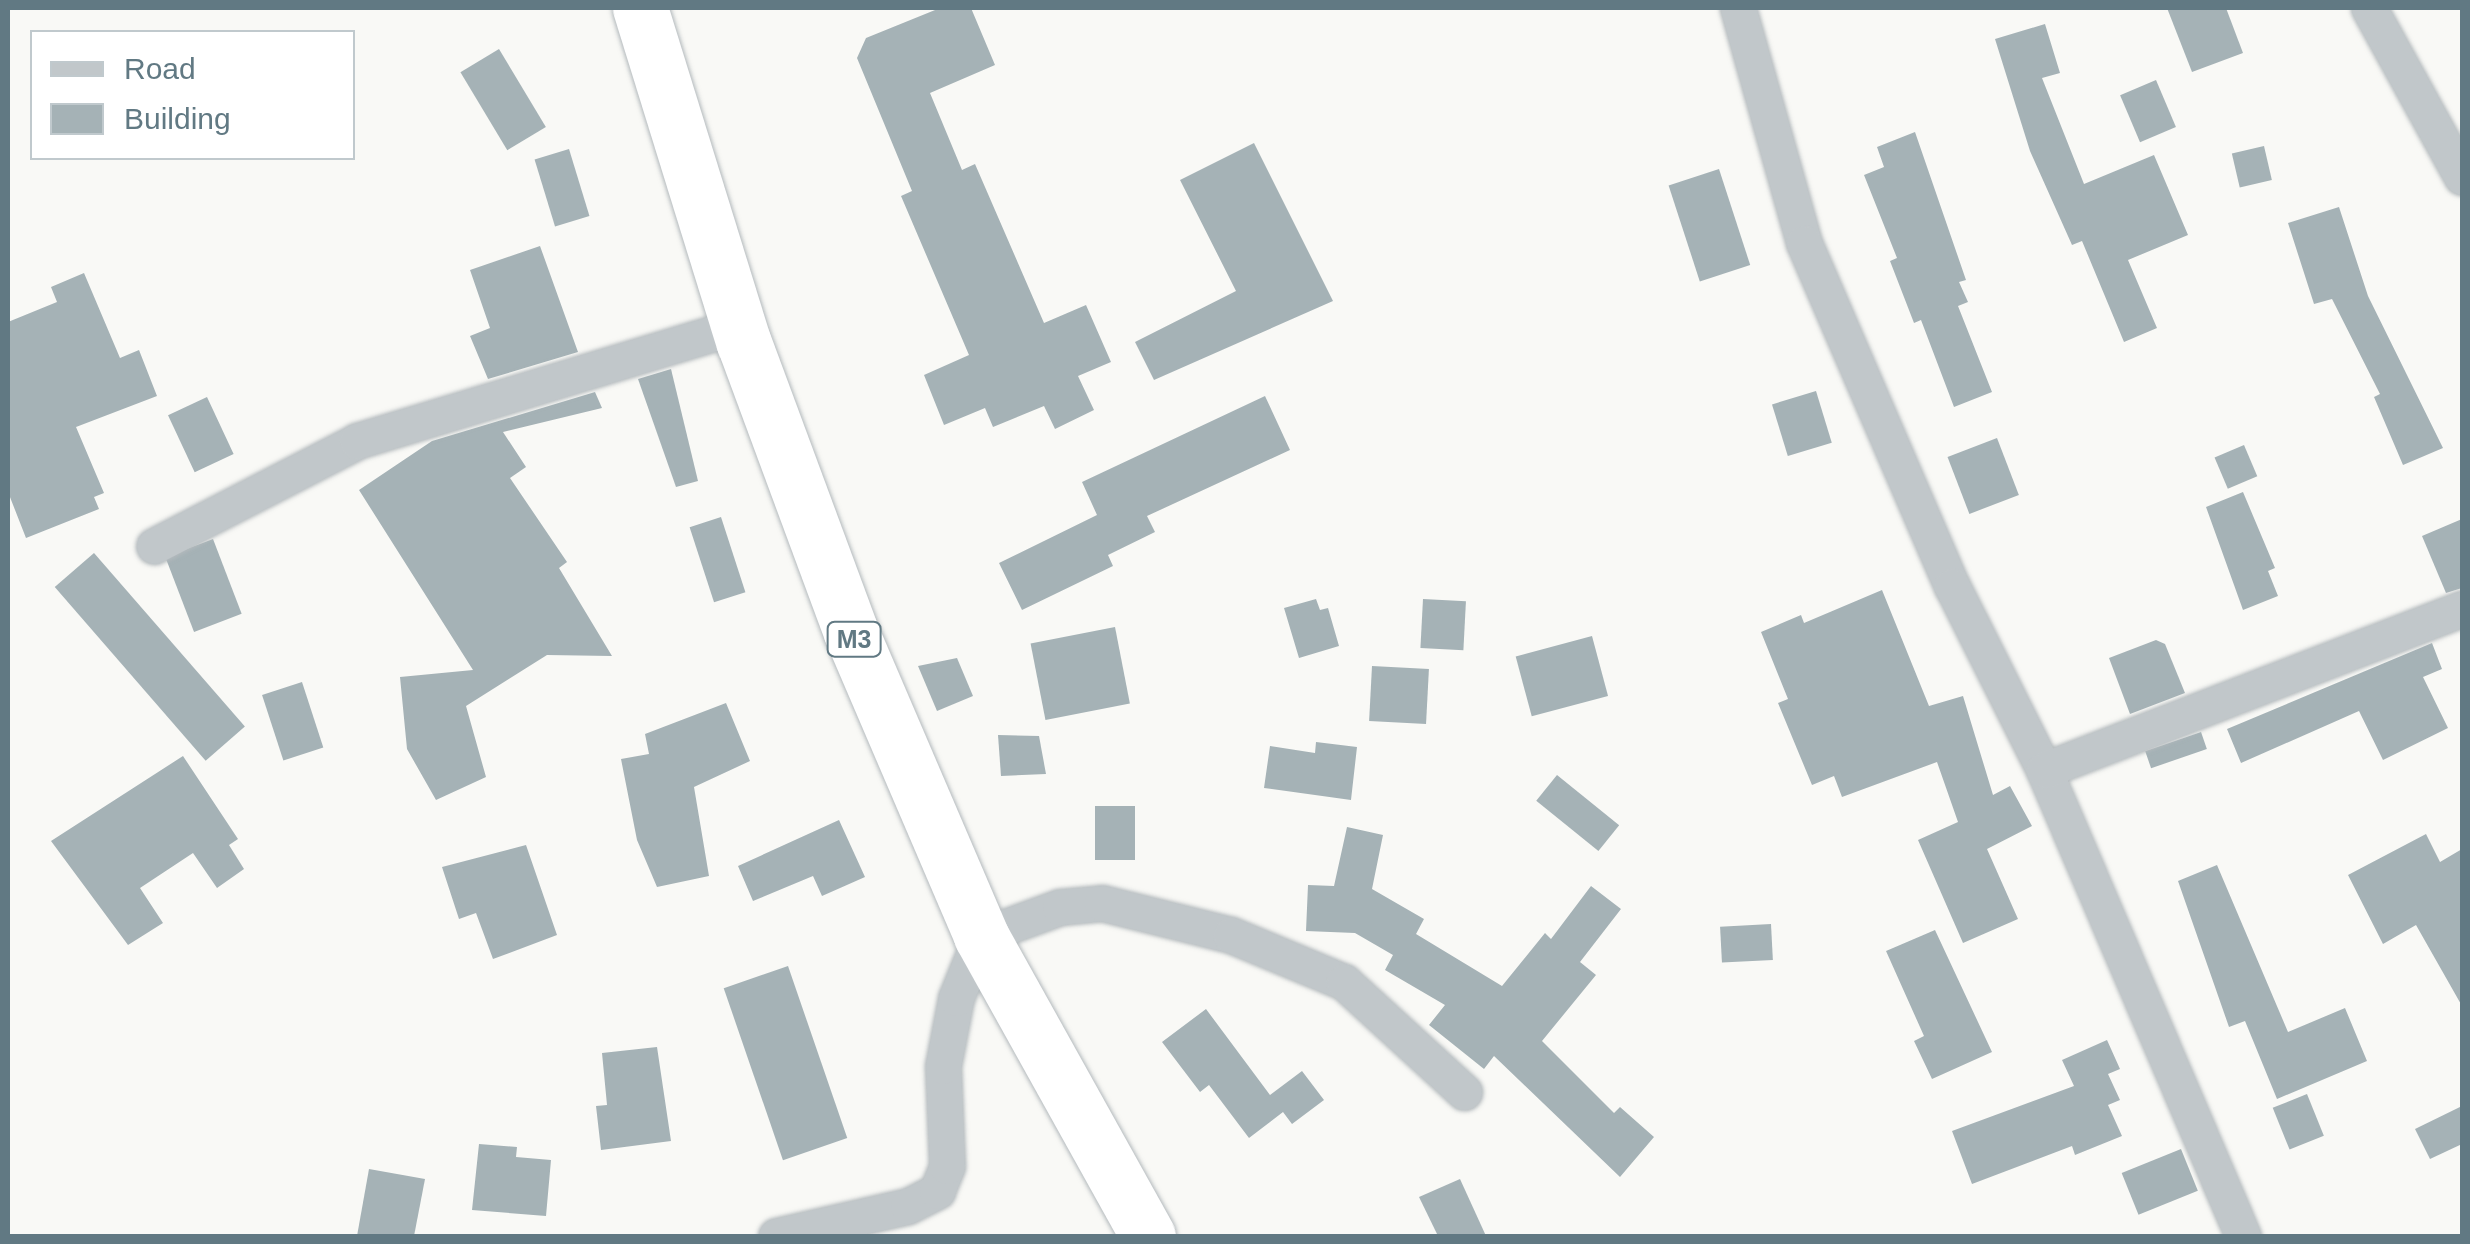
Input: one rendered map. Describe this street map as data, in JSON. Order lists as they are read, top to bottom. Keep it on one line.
{"streets":{"highway":["M3"]},"legend":["Road","Building"]}
